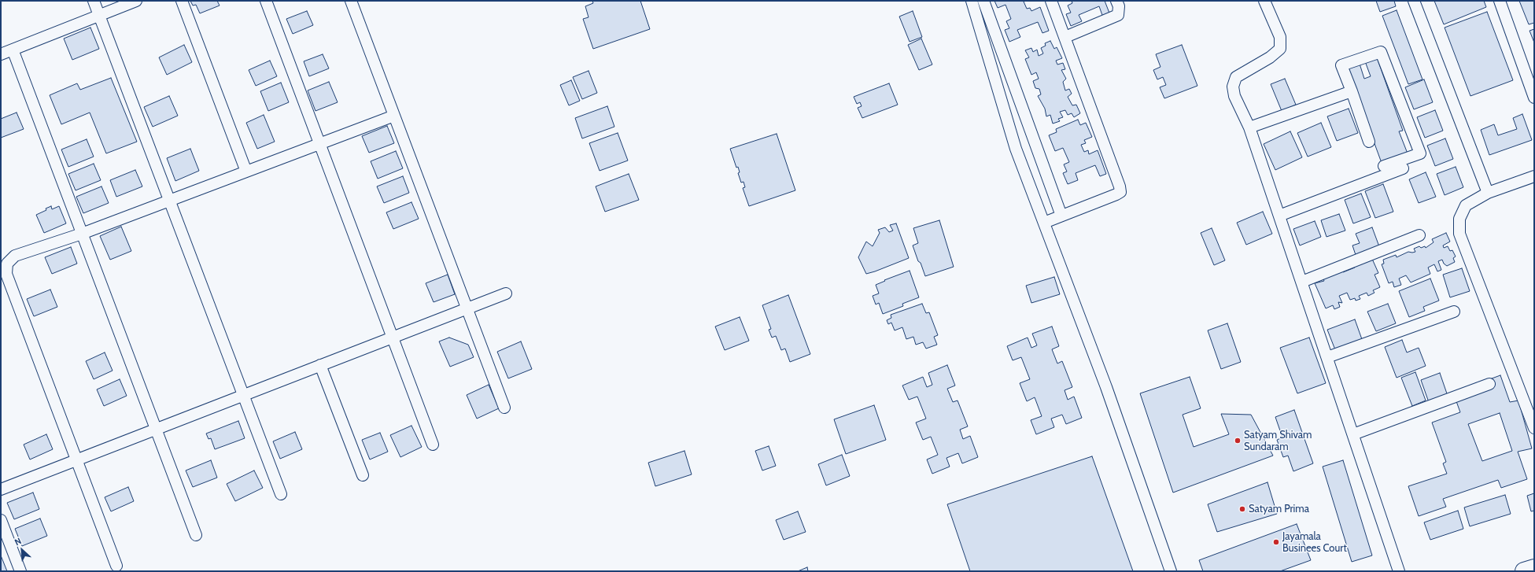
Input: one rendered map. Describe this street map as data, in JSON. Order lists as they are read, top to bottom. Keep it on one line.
{"places":["Satyam Shivam Sundaram","Satyam Prima","Jayamala Businees Court"],"north":"top left"}
